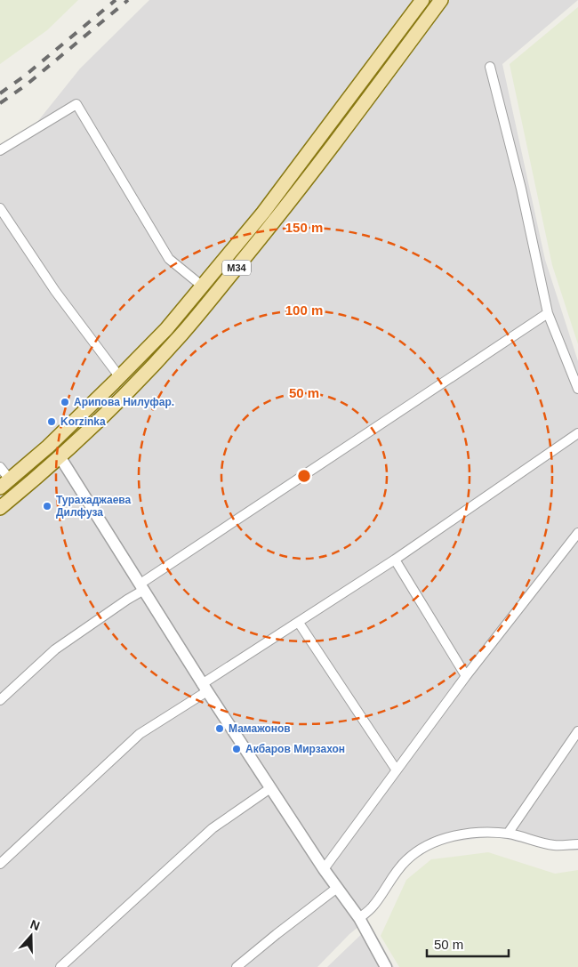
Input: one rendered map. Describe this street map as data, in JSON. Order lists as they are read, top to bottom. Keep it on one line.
{"streets":{"main road":["M34"]},"places":["Арипова Нилуфар.","Korzinka","Турахаджаева Дилфуза","Мамажонов","Акбаров Мирзахон"],"scale_bar":"50 m","north":"top","rings":["150 m","100 m","50 m"]}
